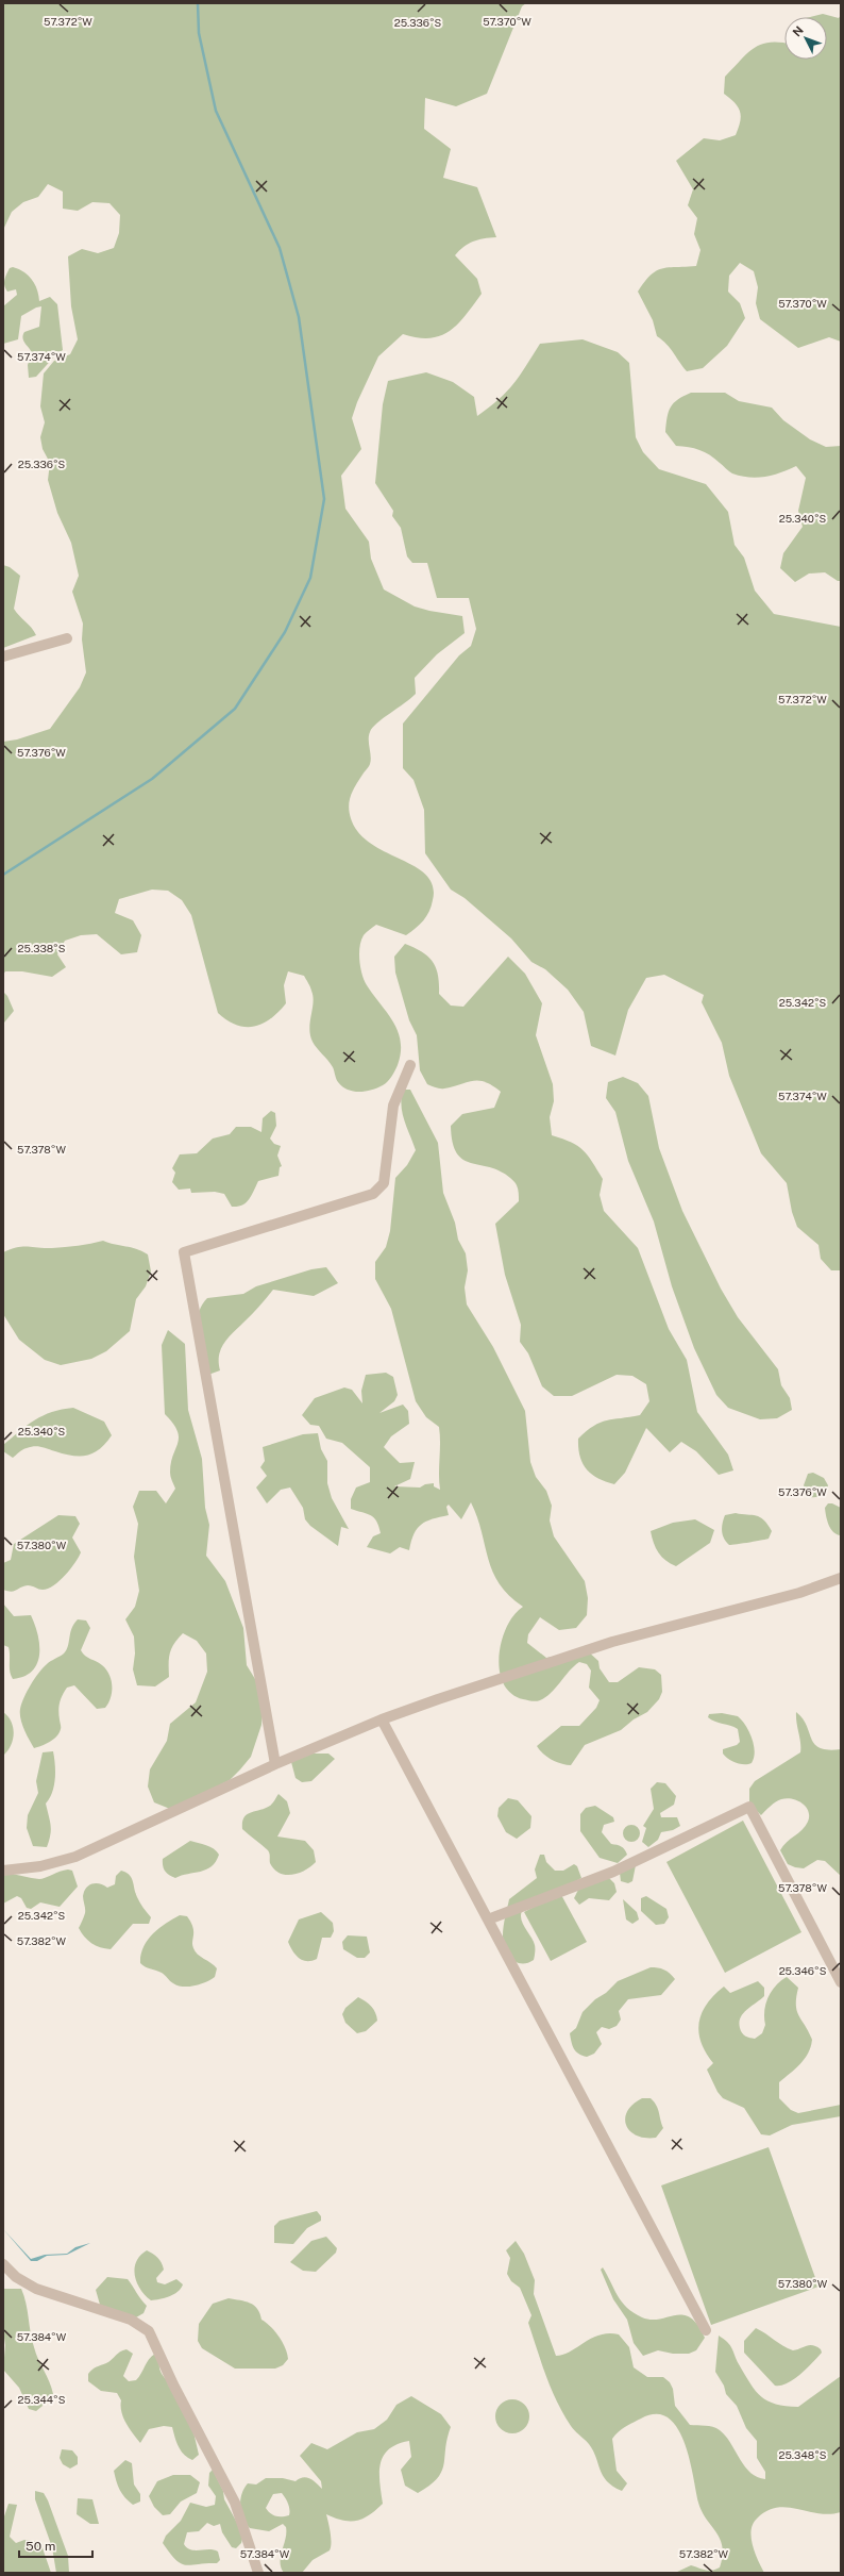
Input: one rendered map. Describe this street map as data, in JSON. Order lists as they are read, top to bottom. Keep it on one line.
{"scale_bar":"50 m","north":"top left","coordinates":["57.372°W","57.370°W","25.336°S","57.374°W","25.340°S","57.376°W","25.338°S","25.342°S","57.378°W","57.380°W","57.382°W","25.346°S","57.384°W","25.344°S","25.348°S"]}
